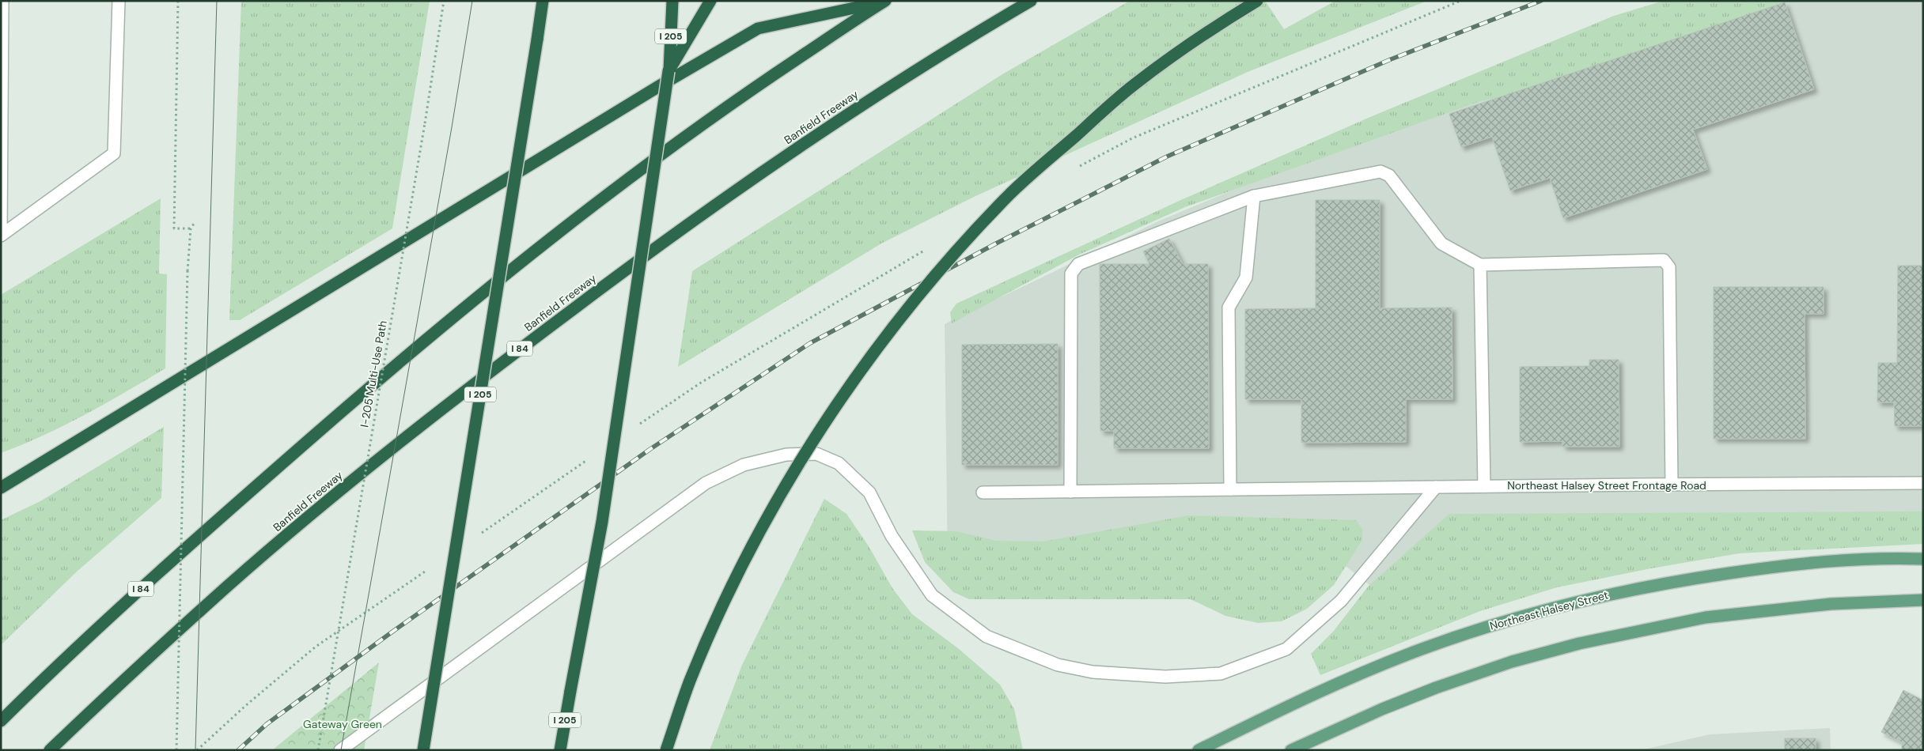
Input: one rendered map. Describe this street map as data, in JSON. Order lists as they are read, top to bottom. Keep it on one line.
{"streets":{"highway":["I 205","Banfield Freeway","I 84"],"main road":["Northeast Halsey Street"],"street":["Northeast Halsey Street Frontage Road"],"path":["I-205 Multi-Use Path"]},"parks":["Gateway Green"]}
